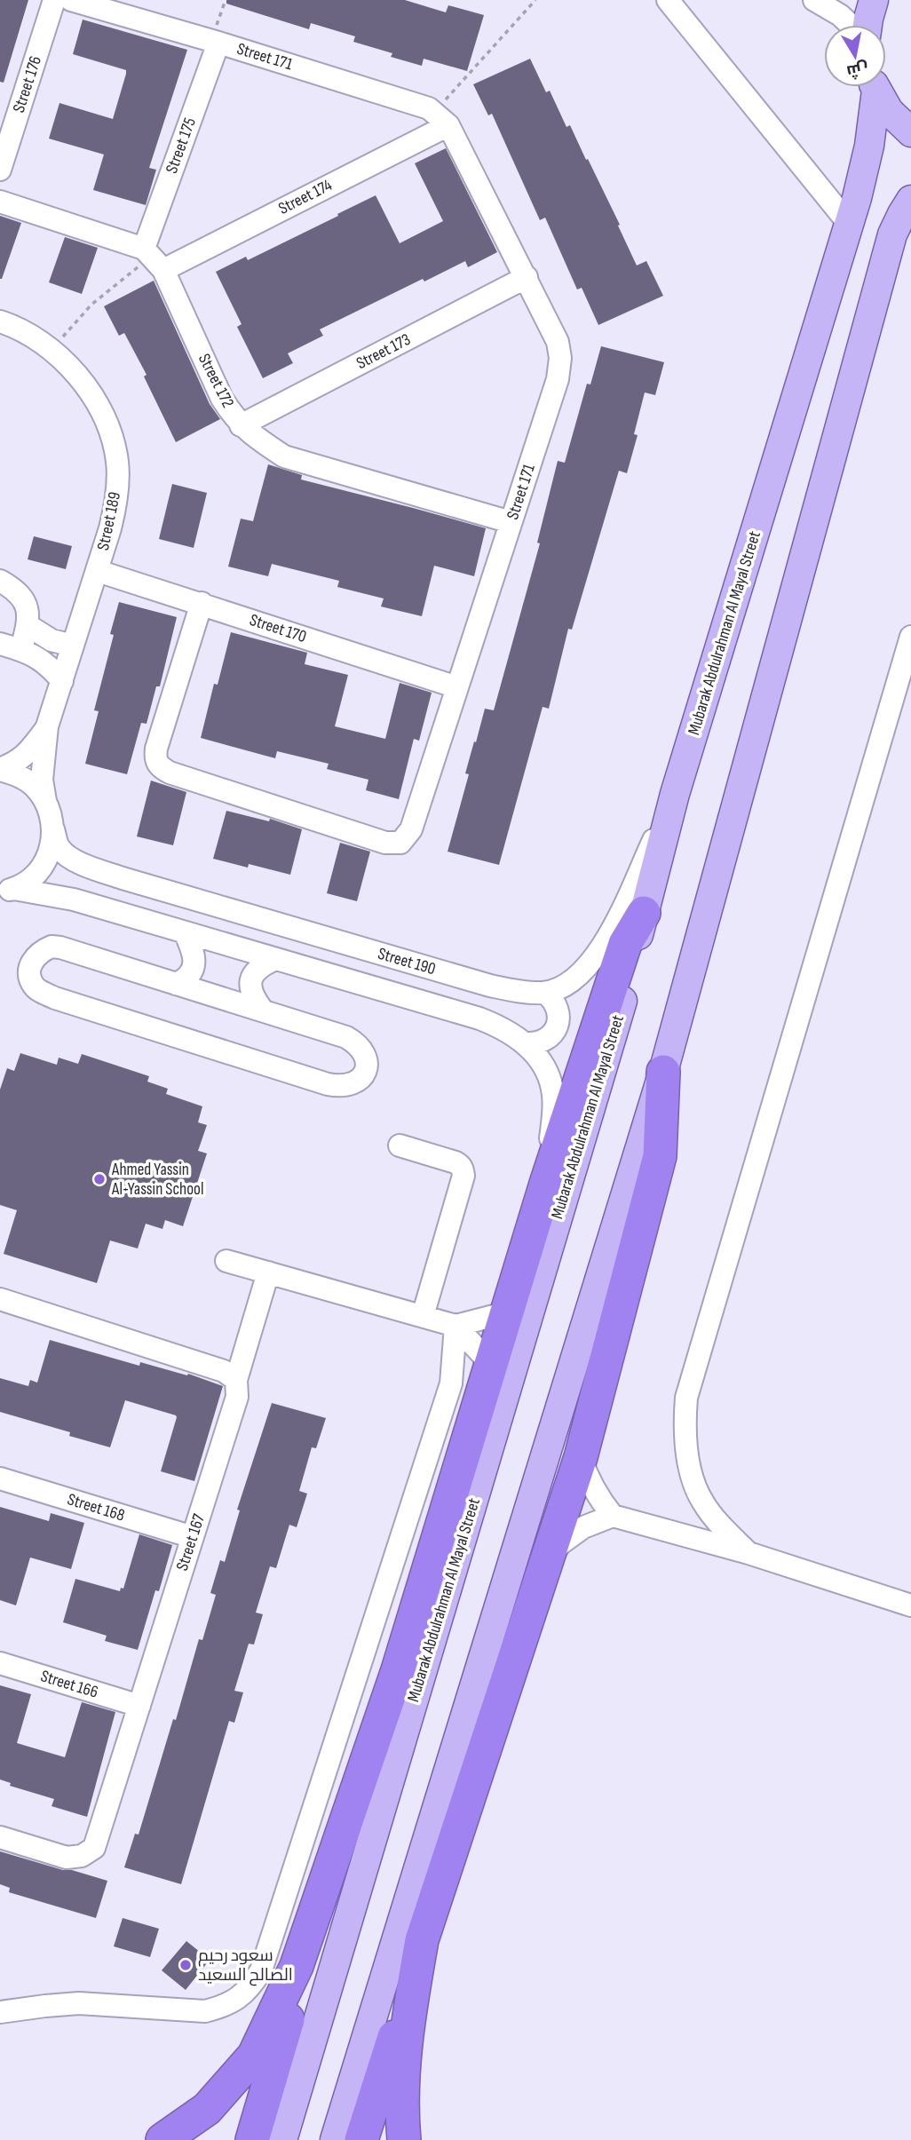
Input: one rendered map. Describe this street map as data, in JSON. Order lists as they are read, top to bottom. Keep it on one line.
{"streets":{"main road":["Mubarak Abdulrahman Al Mayal Street"],"street":["Street 171","Street 176","Street 175","Street 174","Street 173","Street 172","Street 189","Street 170","Street 190","Street 168","Street 167","Street 166"]},"crossings":[["Street 171","Street 175"],["Street 171","Street 174"],["Street 171","Street 173"],["Street 171","Street 172"],["Street 171","Street 170"],["Street 175","Street 174"],["Street 175","Street 172"],["Street 174","Street 172"],["Street 173","Street 172"],["Street 189","Street 170"],["Street 189","Street 190"],["Street 168","Street 167"],["Street 167","Street 166"]],"places":["Ahmed Yassin Al-Yassin School","سعود رحيم الصالح السعيد"],"north":"bottom"}
